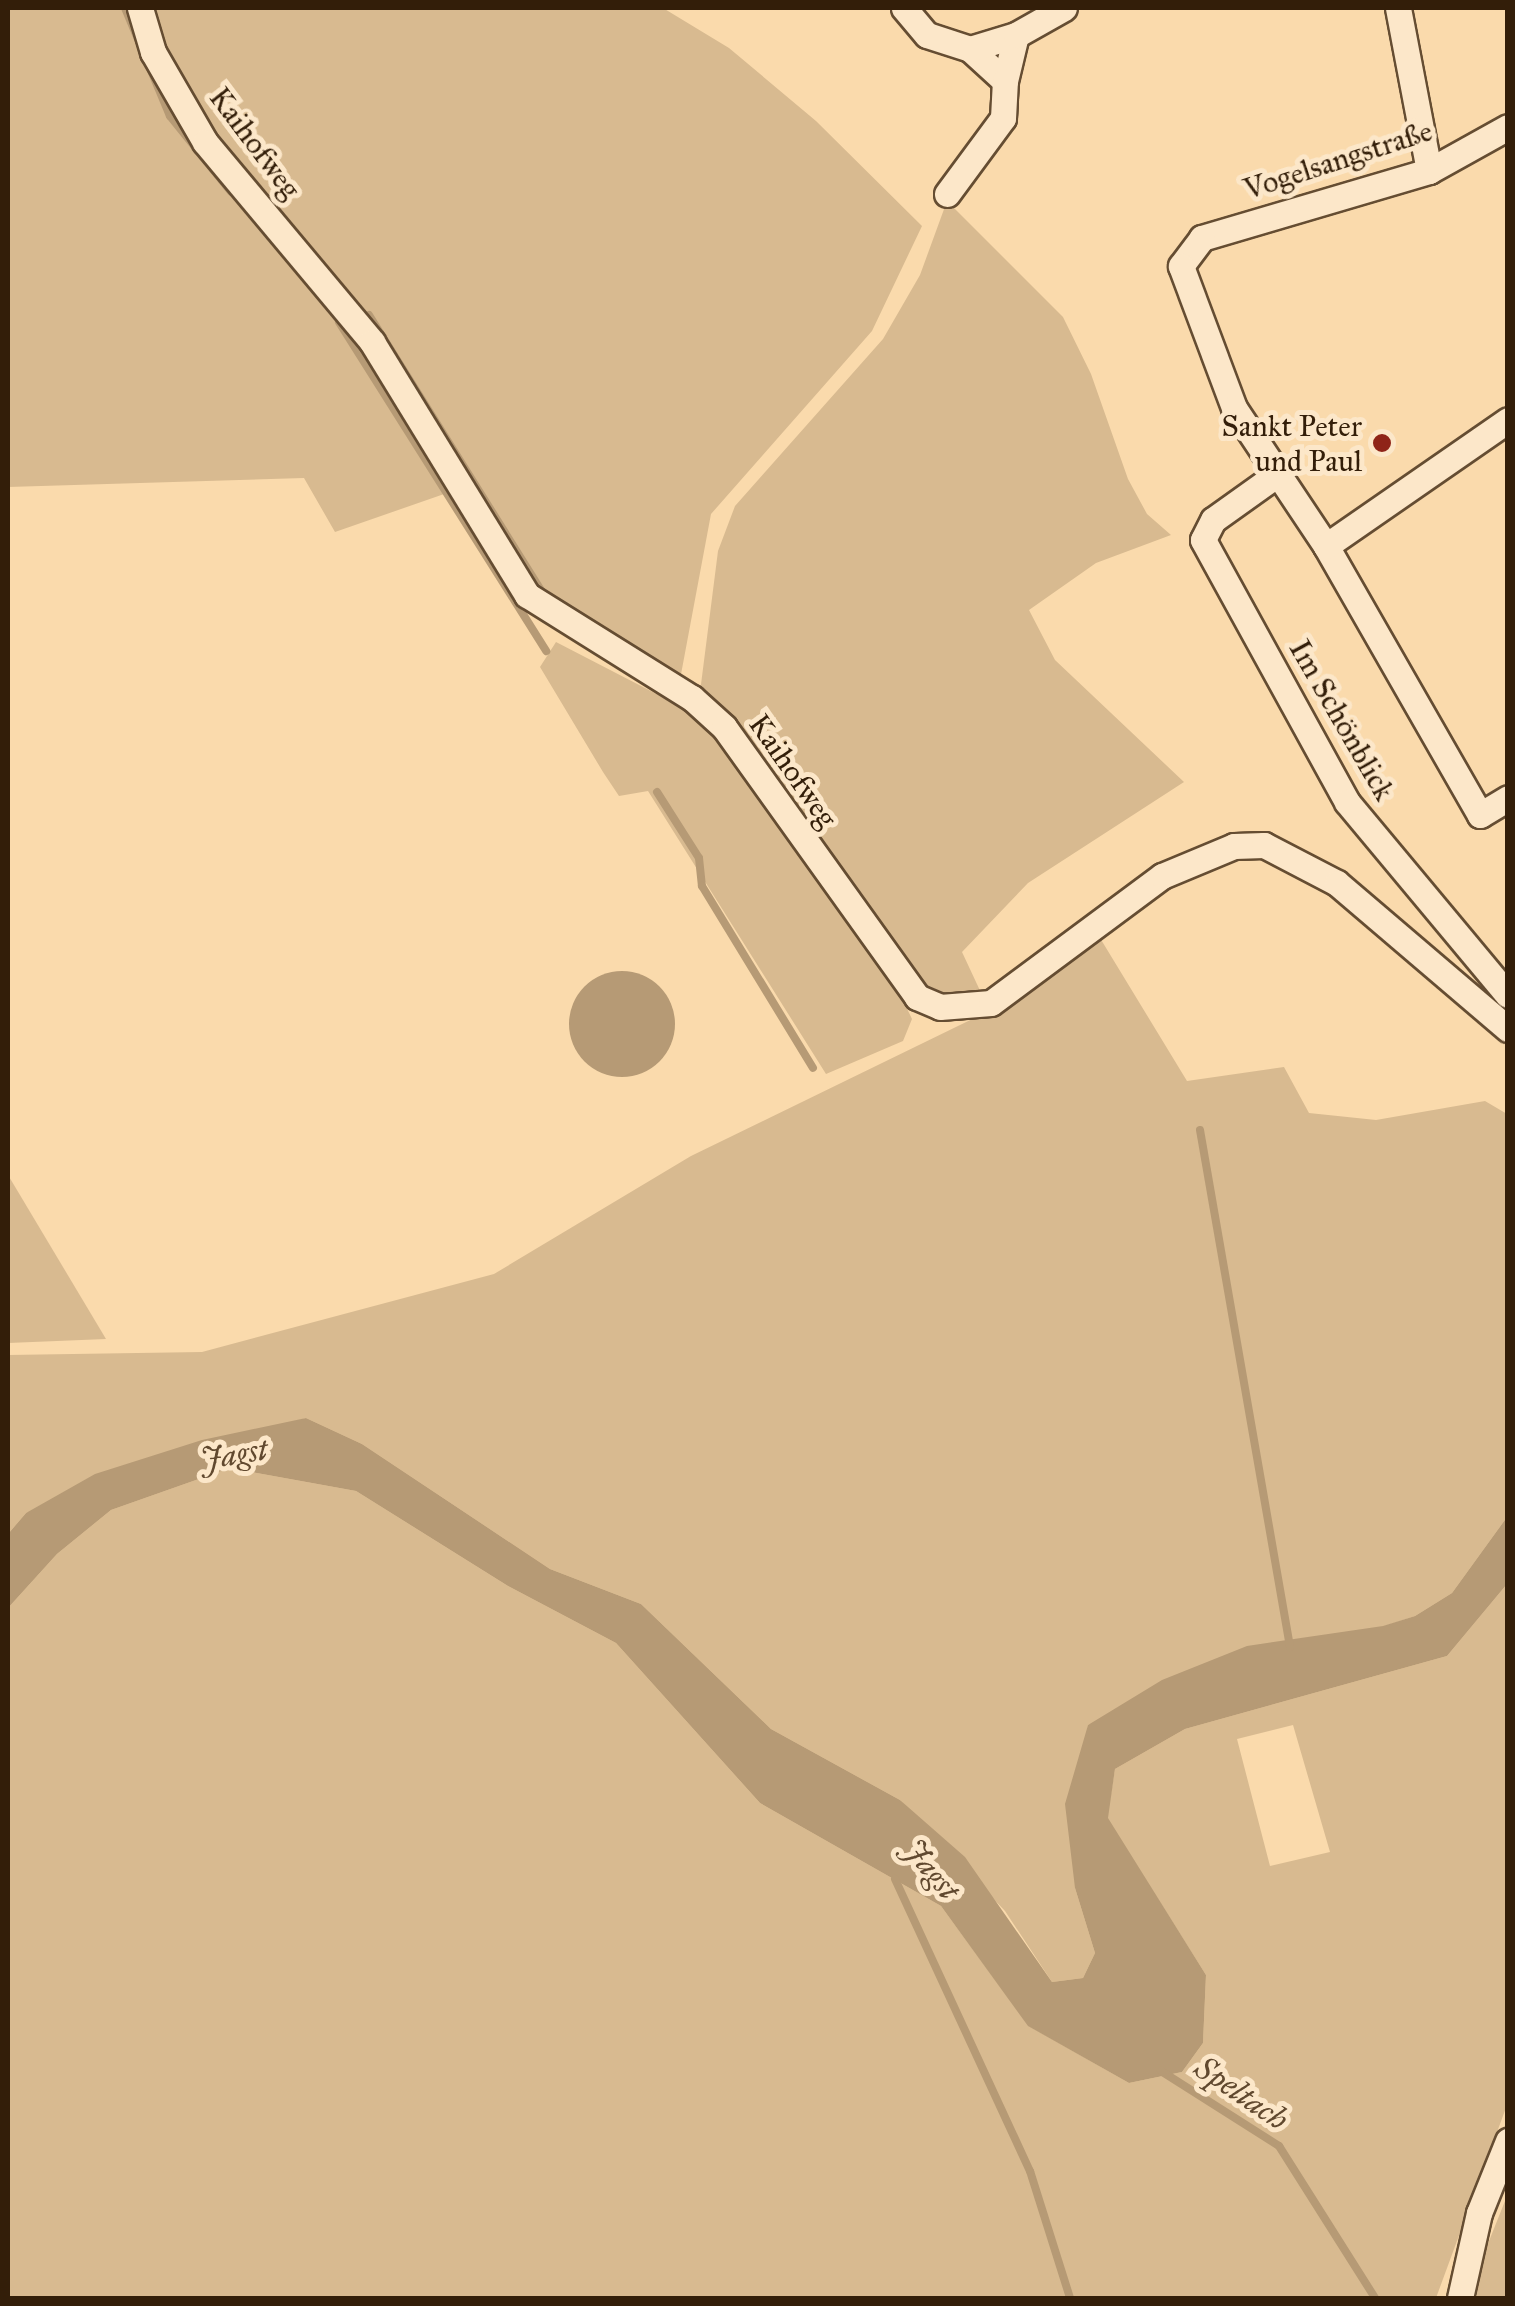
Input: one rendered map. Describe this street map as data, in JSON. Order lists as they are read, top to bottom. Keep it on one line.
{"streets":{"street":["Kaihofweg","Vogelsangstraße","Im Schönblick"]},"crossings":[["Vogelsangstraße","Im Schönblick"]],"water":["Jagst","Speltach"],"places":["Sankt Peter und Paul"]}
